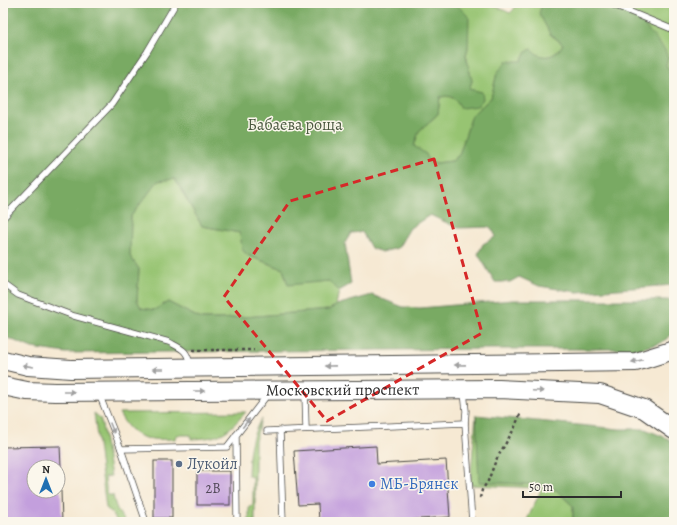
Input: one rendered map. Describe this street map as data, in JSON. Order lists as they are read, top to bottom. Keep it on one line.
{"streets":{"main road":["Московский проспект"]},"parks":["Бабаева роща"],"places":["Лукойл","МБ-Брянск"],"house_numbers":["2В"],"scale_bar":"50 m","north":"top"}
